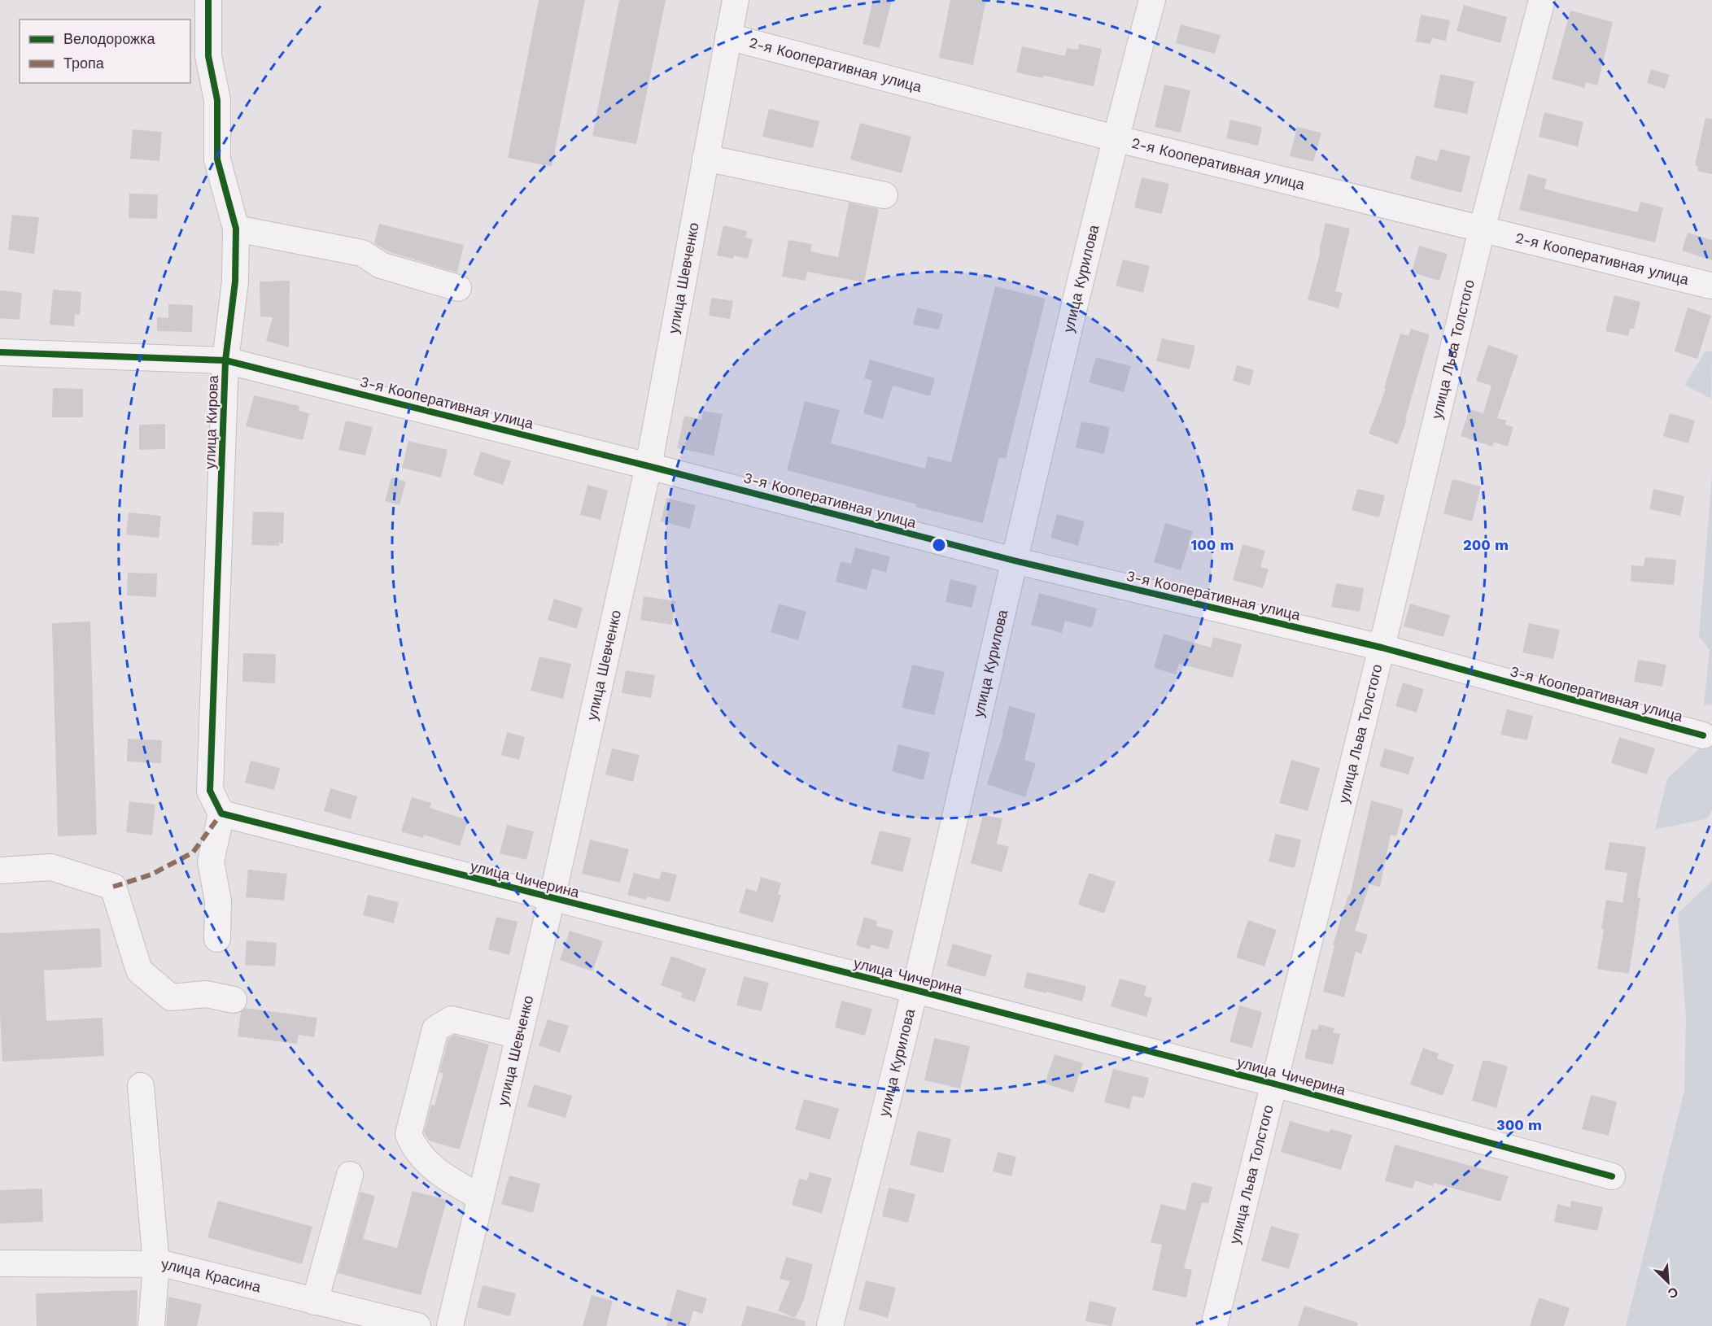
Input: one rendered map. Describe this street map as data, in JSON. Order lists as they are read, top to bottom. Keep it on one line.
{"streets":{"street":["2-я Кооперативная улица","улица Шевченко","улица Курилова","улица Льва Толстого","3-я Кооперативная улица","улица Кирова","улица Чичерина","улица Красина"]},"crossings":[["2-я Кооперативная улица","улица Шевченко"],["2-я Кооперативная улица","улица Курилова"],["2-я Кооперативная улица","улица Льва Толстого"],["улица Шевченко","3-я Кооперативная улица"],["улица Шевченко","улица Чичерина"],["улица Курилова","3-я Кооперативная улица"],["улица Курилова","улица Чичерина"],["улица Льва Толстого","3-я Кооперативная улица"],["улица Льва Толстого","улица Чичерина"],["3-я Кооперативная улица","улица Кирова"],["улица Кирова","улица Чичерина"]],"legend":["Велодорожка","Тропа"],"north":"bottom right","rings":["100 m","200 m","300 m"]}
